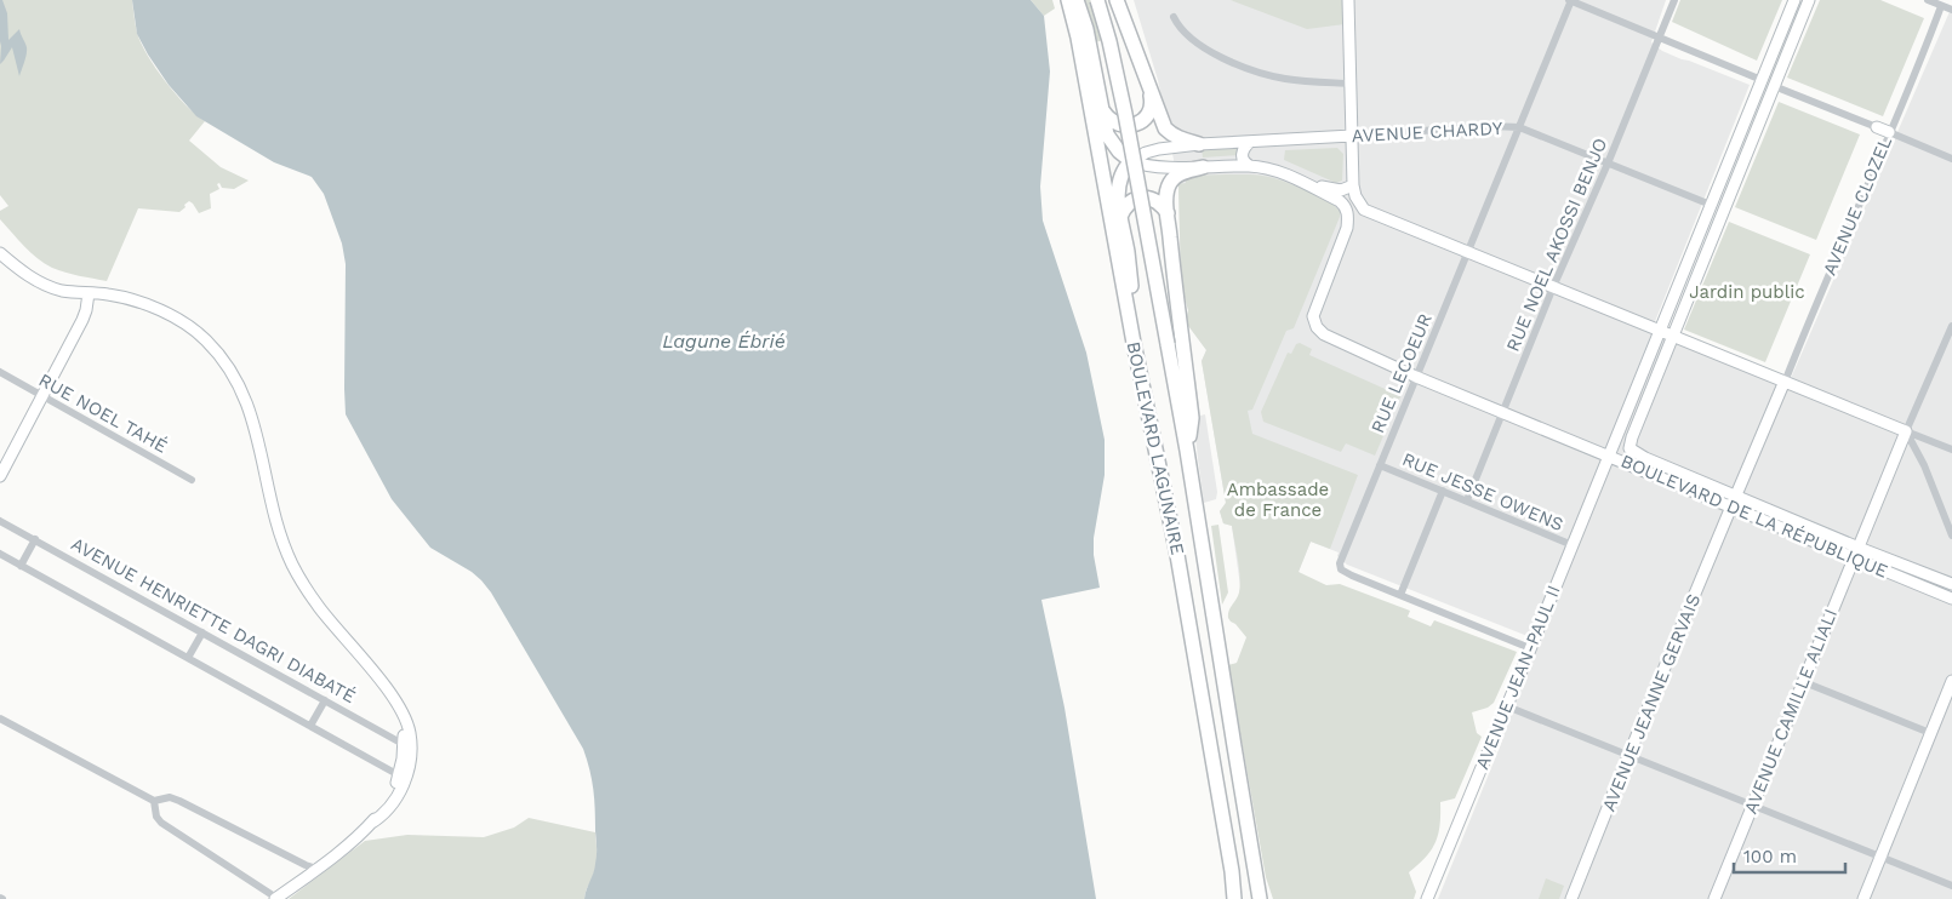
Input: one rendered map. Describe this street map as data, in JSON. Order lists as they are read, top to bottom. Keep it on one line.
{"streets":{"highway":["BOULEVARD LAGUNAIRE"],"street":["AVENUE CHARDY","AVENUE CLOZEL","RUE NOEL AKOSSI BENJO","RUE LECOEUR","RUE NOEL TAHÉ","RUE JESSE OWENS","BOULEVARD DE LA RÉPUBLIQUE","AVENUE HENRIETTE DAGRI DIABATÉ","AVENUE JEAN-PAUL II","AVENUE JEANNE GERVAIS","AVENUE CAMILLE ALIALI"]},"crossings":[["AVENUE CHARDY","RUE NOEL AKOSSI BENJO"],["AVENUE CHARDY","RUE LECOEUR"],["AVENUE CHARDY","BOULEVARD DE LA RÉPUBLIQUE"],["AVENUE CLOZEL","BOULEVARD DE LA RÉPUBLIQUE"],["AVENUE CLOZEL","AVENUE JEANNE GERVAIS"],["RUE NOEL AKOSSI BENJO","RUE JESSE OWENS"],["RUE LECOEUR","RUE JESSE OWENS"],["RUE LECOEUR","AVENUE JEAN-PAUL II"],["RUE JESSE OWENS","AVENUE JEAN-PAUL II"],["BOULEVARD DE LA RÉPUBLIQUE","AVENUE JEAN-PAUL II"],["BOULEVARD DE LA RÉPUBLIQUE","AVENUE JEANNE GERVAIS"],["BOULEVARD DE LA RÉPUBLIQUE","AVENUE CAMILLE ALIALI"]],"water":["Lagune Ébrié"],"parks":["Jardin public","Ambassade de France"],"scale_bar":"100 m"}
